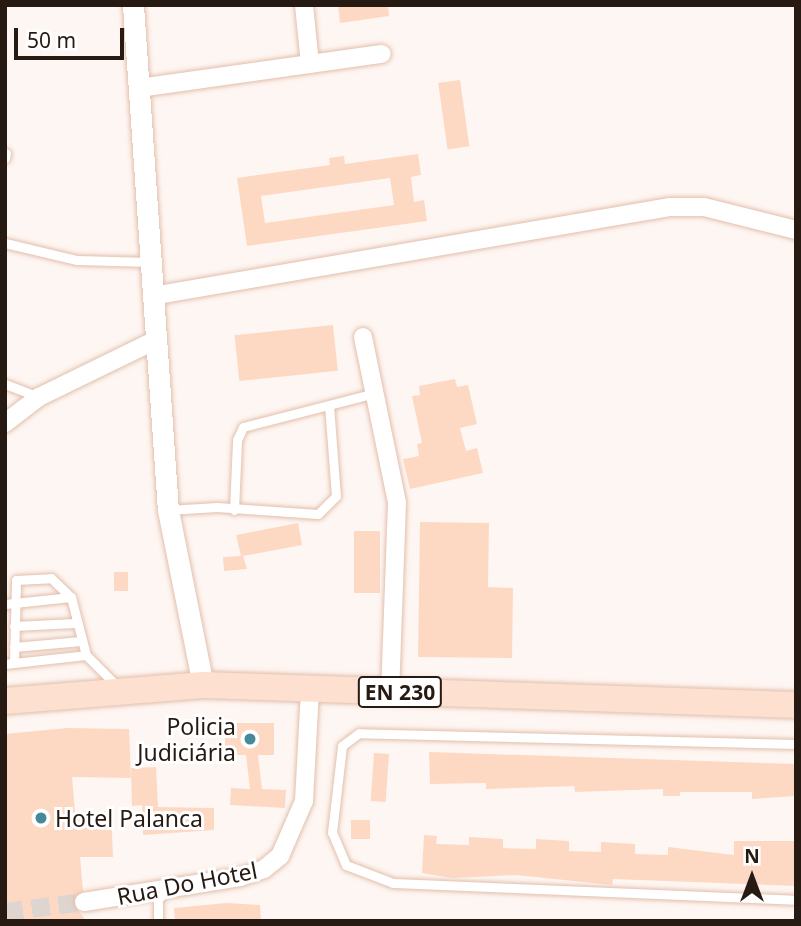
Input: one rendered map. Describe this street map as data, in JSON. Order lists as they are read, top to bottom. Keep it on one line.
{"streets":{"main road":["EN 230"],"street":["Rua Do Hotel"]},"crossings":[["EN 230","Rua Do Hotel"]],"places":["Policia Judiciária","Hotel Palanca"],"scale_bar":"50 m","north":"top"}
